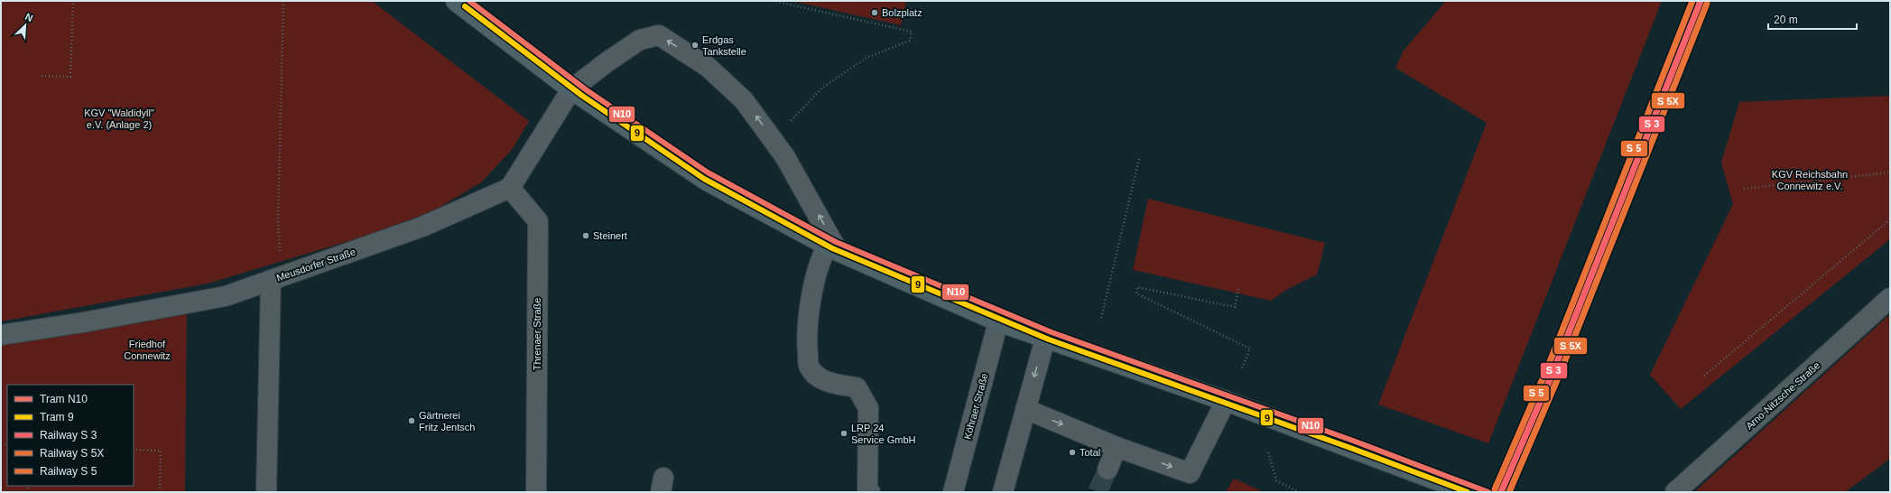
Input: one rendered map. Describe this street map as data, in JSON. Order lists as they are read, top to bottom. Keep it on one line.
{"streets":{"street":["Meusdorfer Straße","Threnaer Straße","Arno-Nitzsche-Straße","Köhraer Straße"]},"crossings":[["Meusdorfer Straße","Threnaer Straße"]],"parks":["KGV \"Waldidyll\" e.V. (Anlage 2)","KGV Reichsbahn Connewitz e.V.","Friedhof Connewitz"],"places":["Bolzplatz","Erdgas Tankstelle","Steinert","Gärtnerei Fritz Jentsch","LRP 24 Service GmbH","Total"],"lines":["tram line N10","tram line 9"],"legend":["Tram N10","Tram 9","Railway S 3","Railway S 5X","Railway S 5"],"scale_bar":"20 m","north":"top right"}
